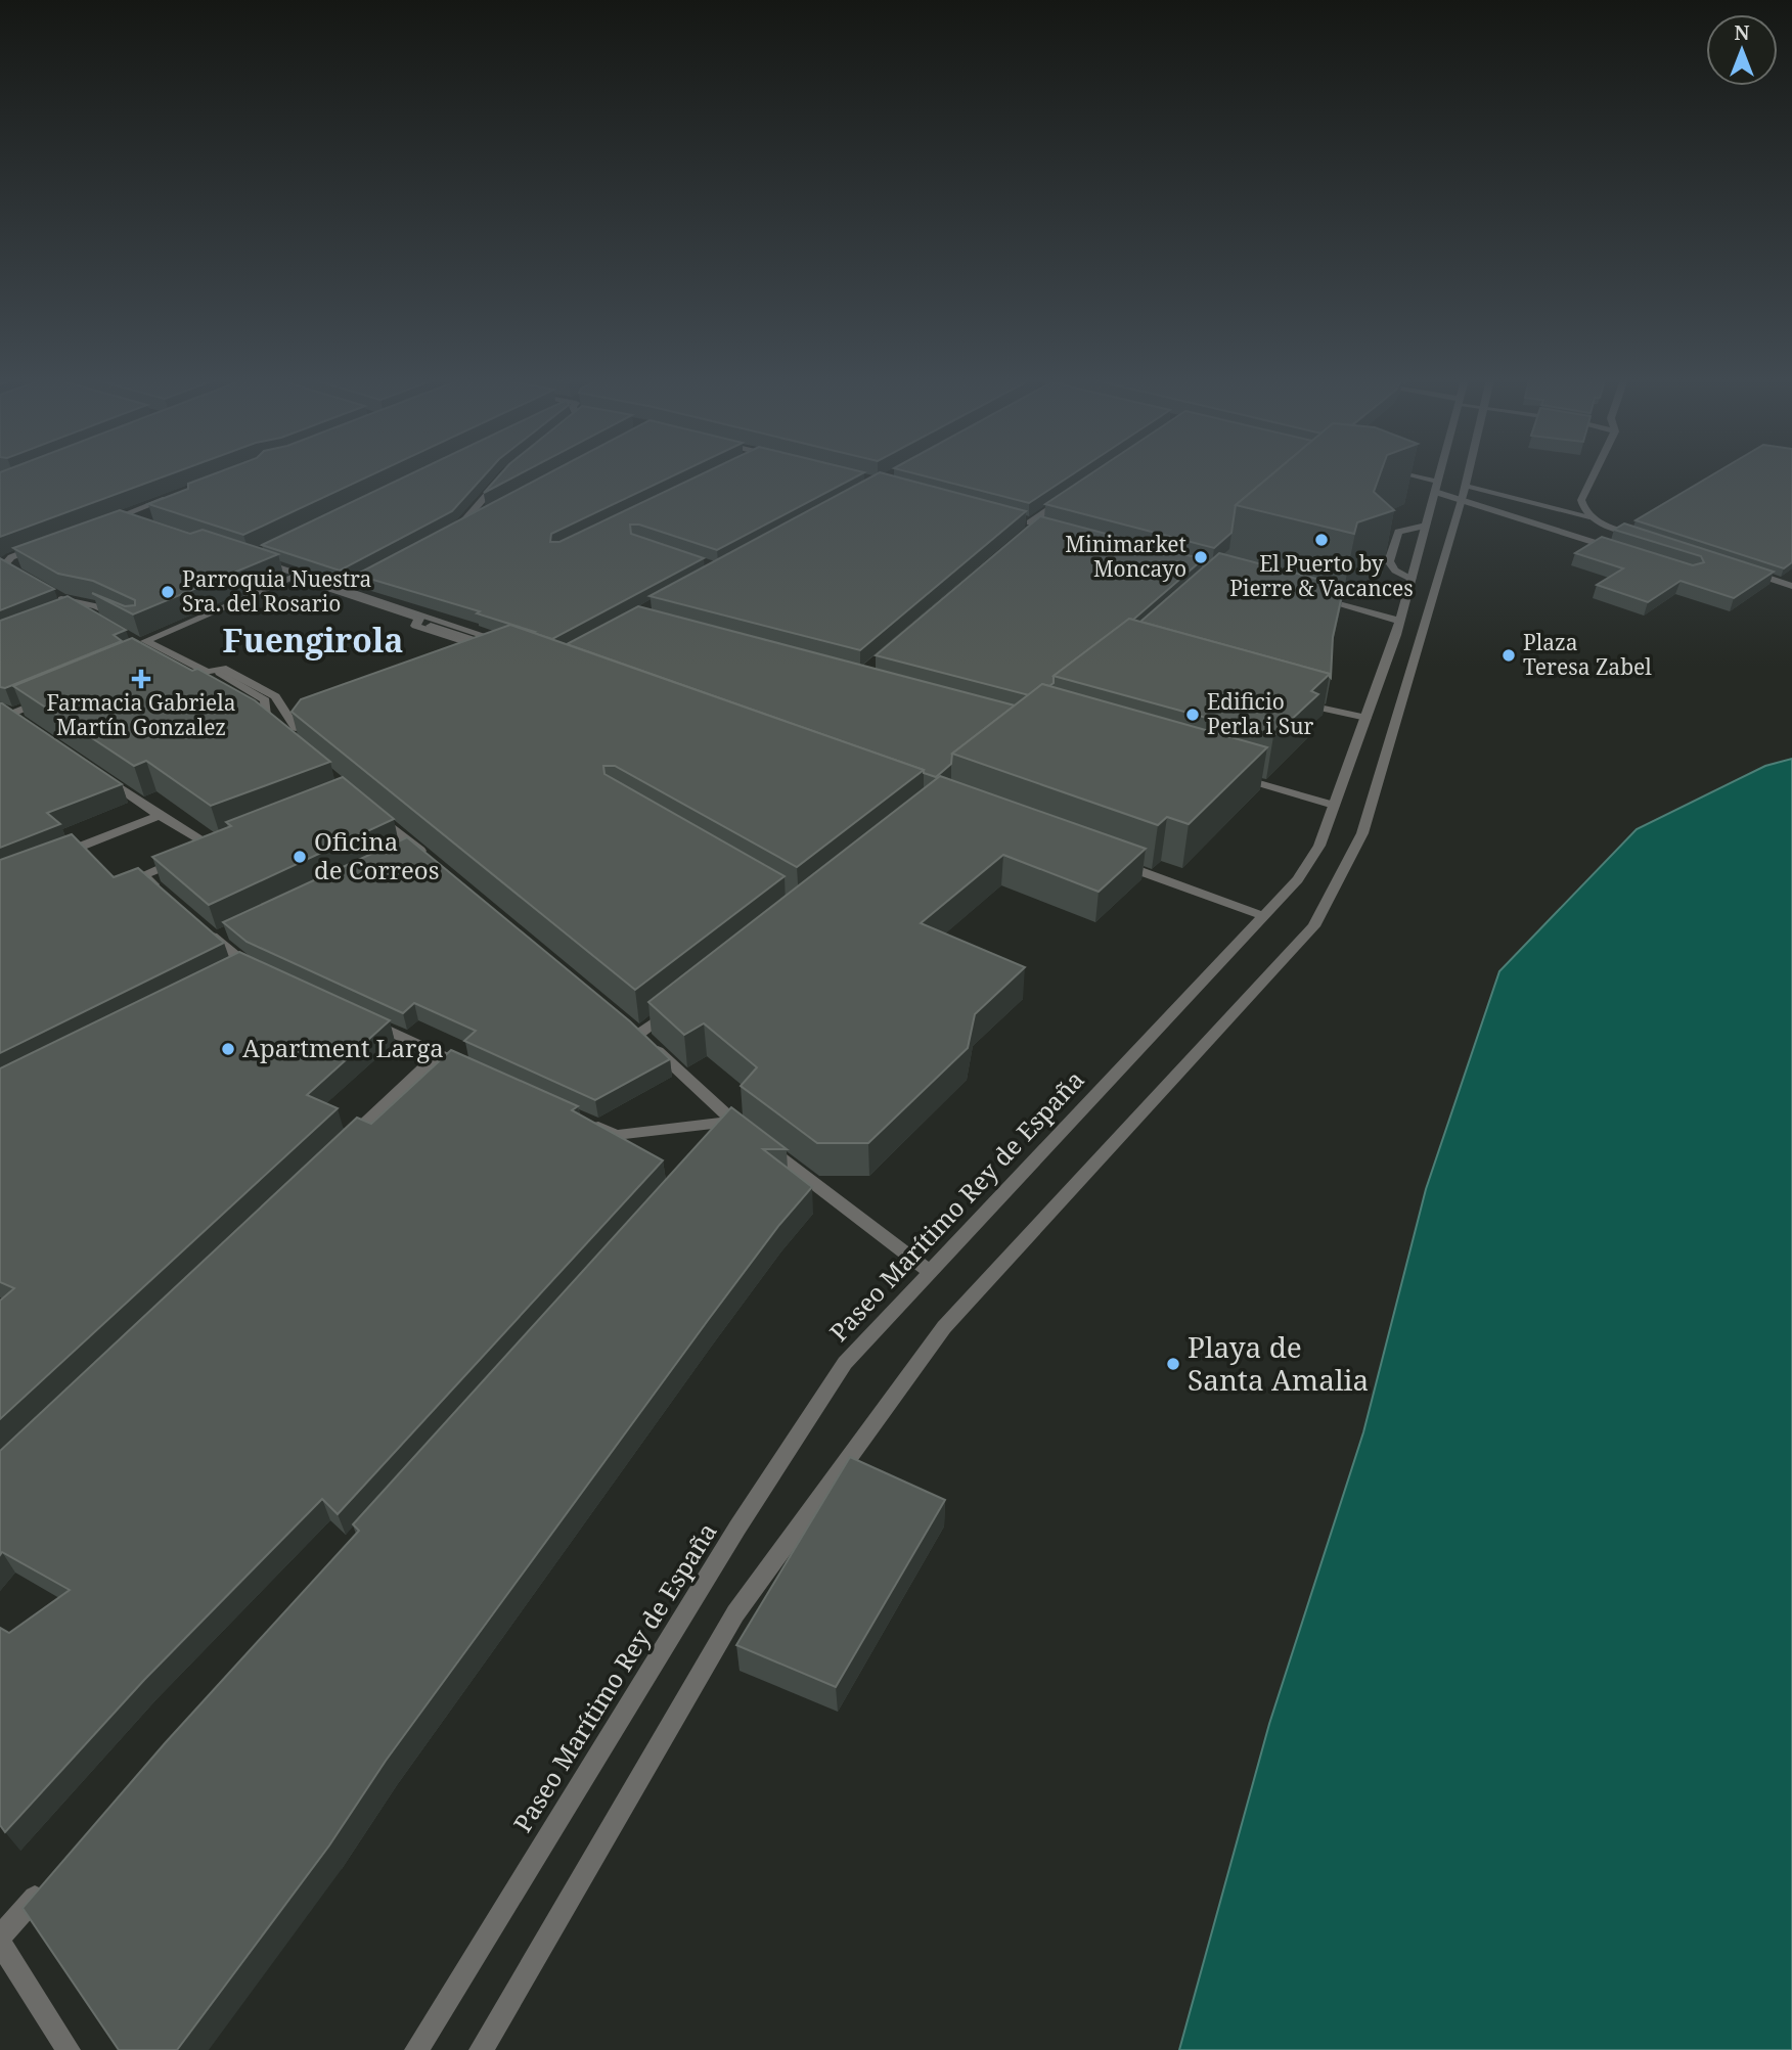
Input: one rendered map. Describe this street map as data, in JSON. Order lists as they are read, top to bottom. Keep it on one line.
{"streets":{"street":["Paseo Marítimo Rey de España"]},"districts":["Fuengirola"],"places":{"other":["El Puerto by Pierre & Vacances","Minimarket Moncayo","Parroquia Nuestra Sra. del Rosario","Plaza Teresa Zabel","Edificio Perla i Sur","Oficina de Correos","Apartment Larga","Playa de Santa Amalia"],"health":["Farmacia Gabriela Martín Gonzalez"]},"north":"top"}
